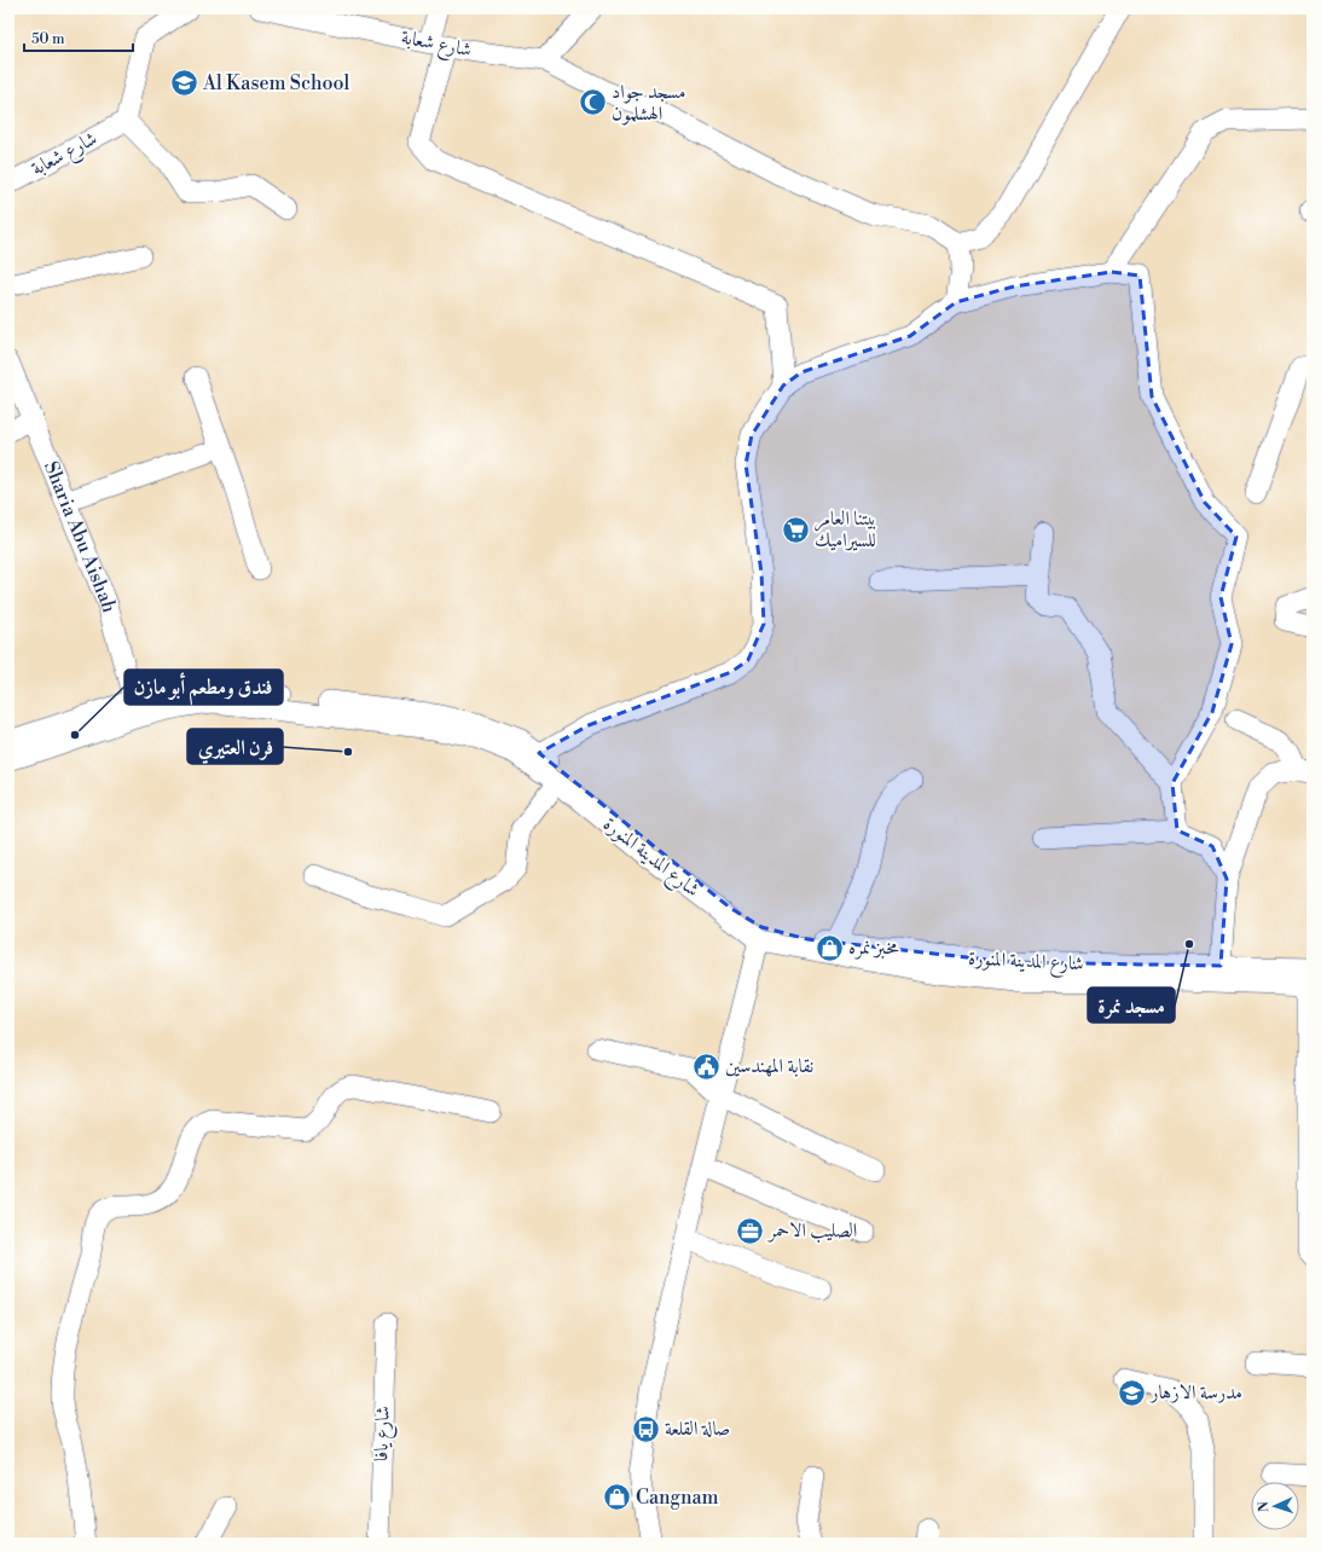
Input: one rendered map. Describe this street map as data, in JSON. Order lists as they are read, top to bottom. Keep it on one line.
{"streets":{"street":["شارع شعابة","Sharia Abu Aishah","شارع المدينة المنورة","شارع يافا"]},"crossings":[["Sharia Abu Aishah","شارع المدينة المنورة"]],"places":{"school or university":["Al Kasem School","مدرسة الازهار"],"mosque":["مسجد جواد الهشلمون"],"supermarket":["بيتنا العامر للسيراميك"],"other":["فندق ومطعم أبو مازن","فرن العتيري","مسجد نمرة"],"shop":["مخبز نمره","Cangnam"],"public building":["نقابة المهندسين"],"office":["الصليب الاحمر"],"bus stop":["صالة القلعة"]},"scale_bar":"50 m","north":"left"}
